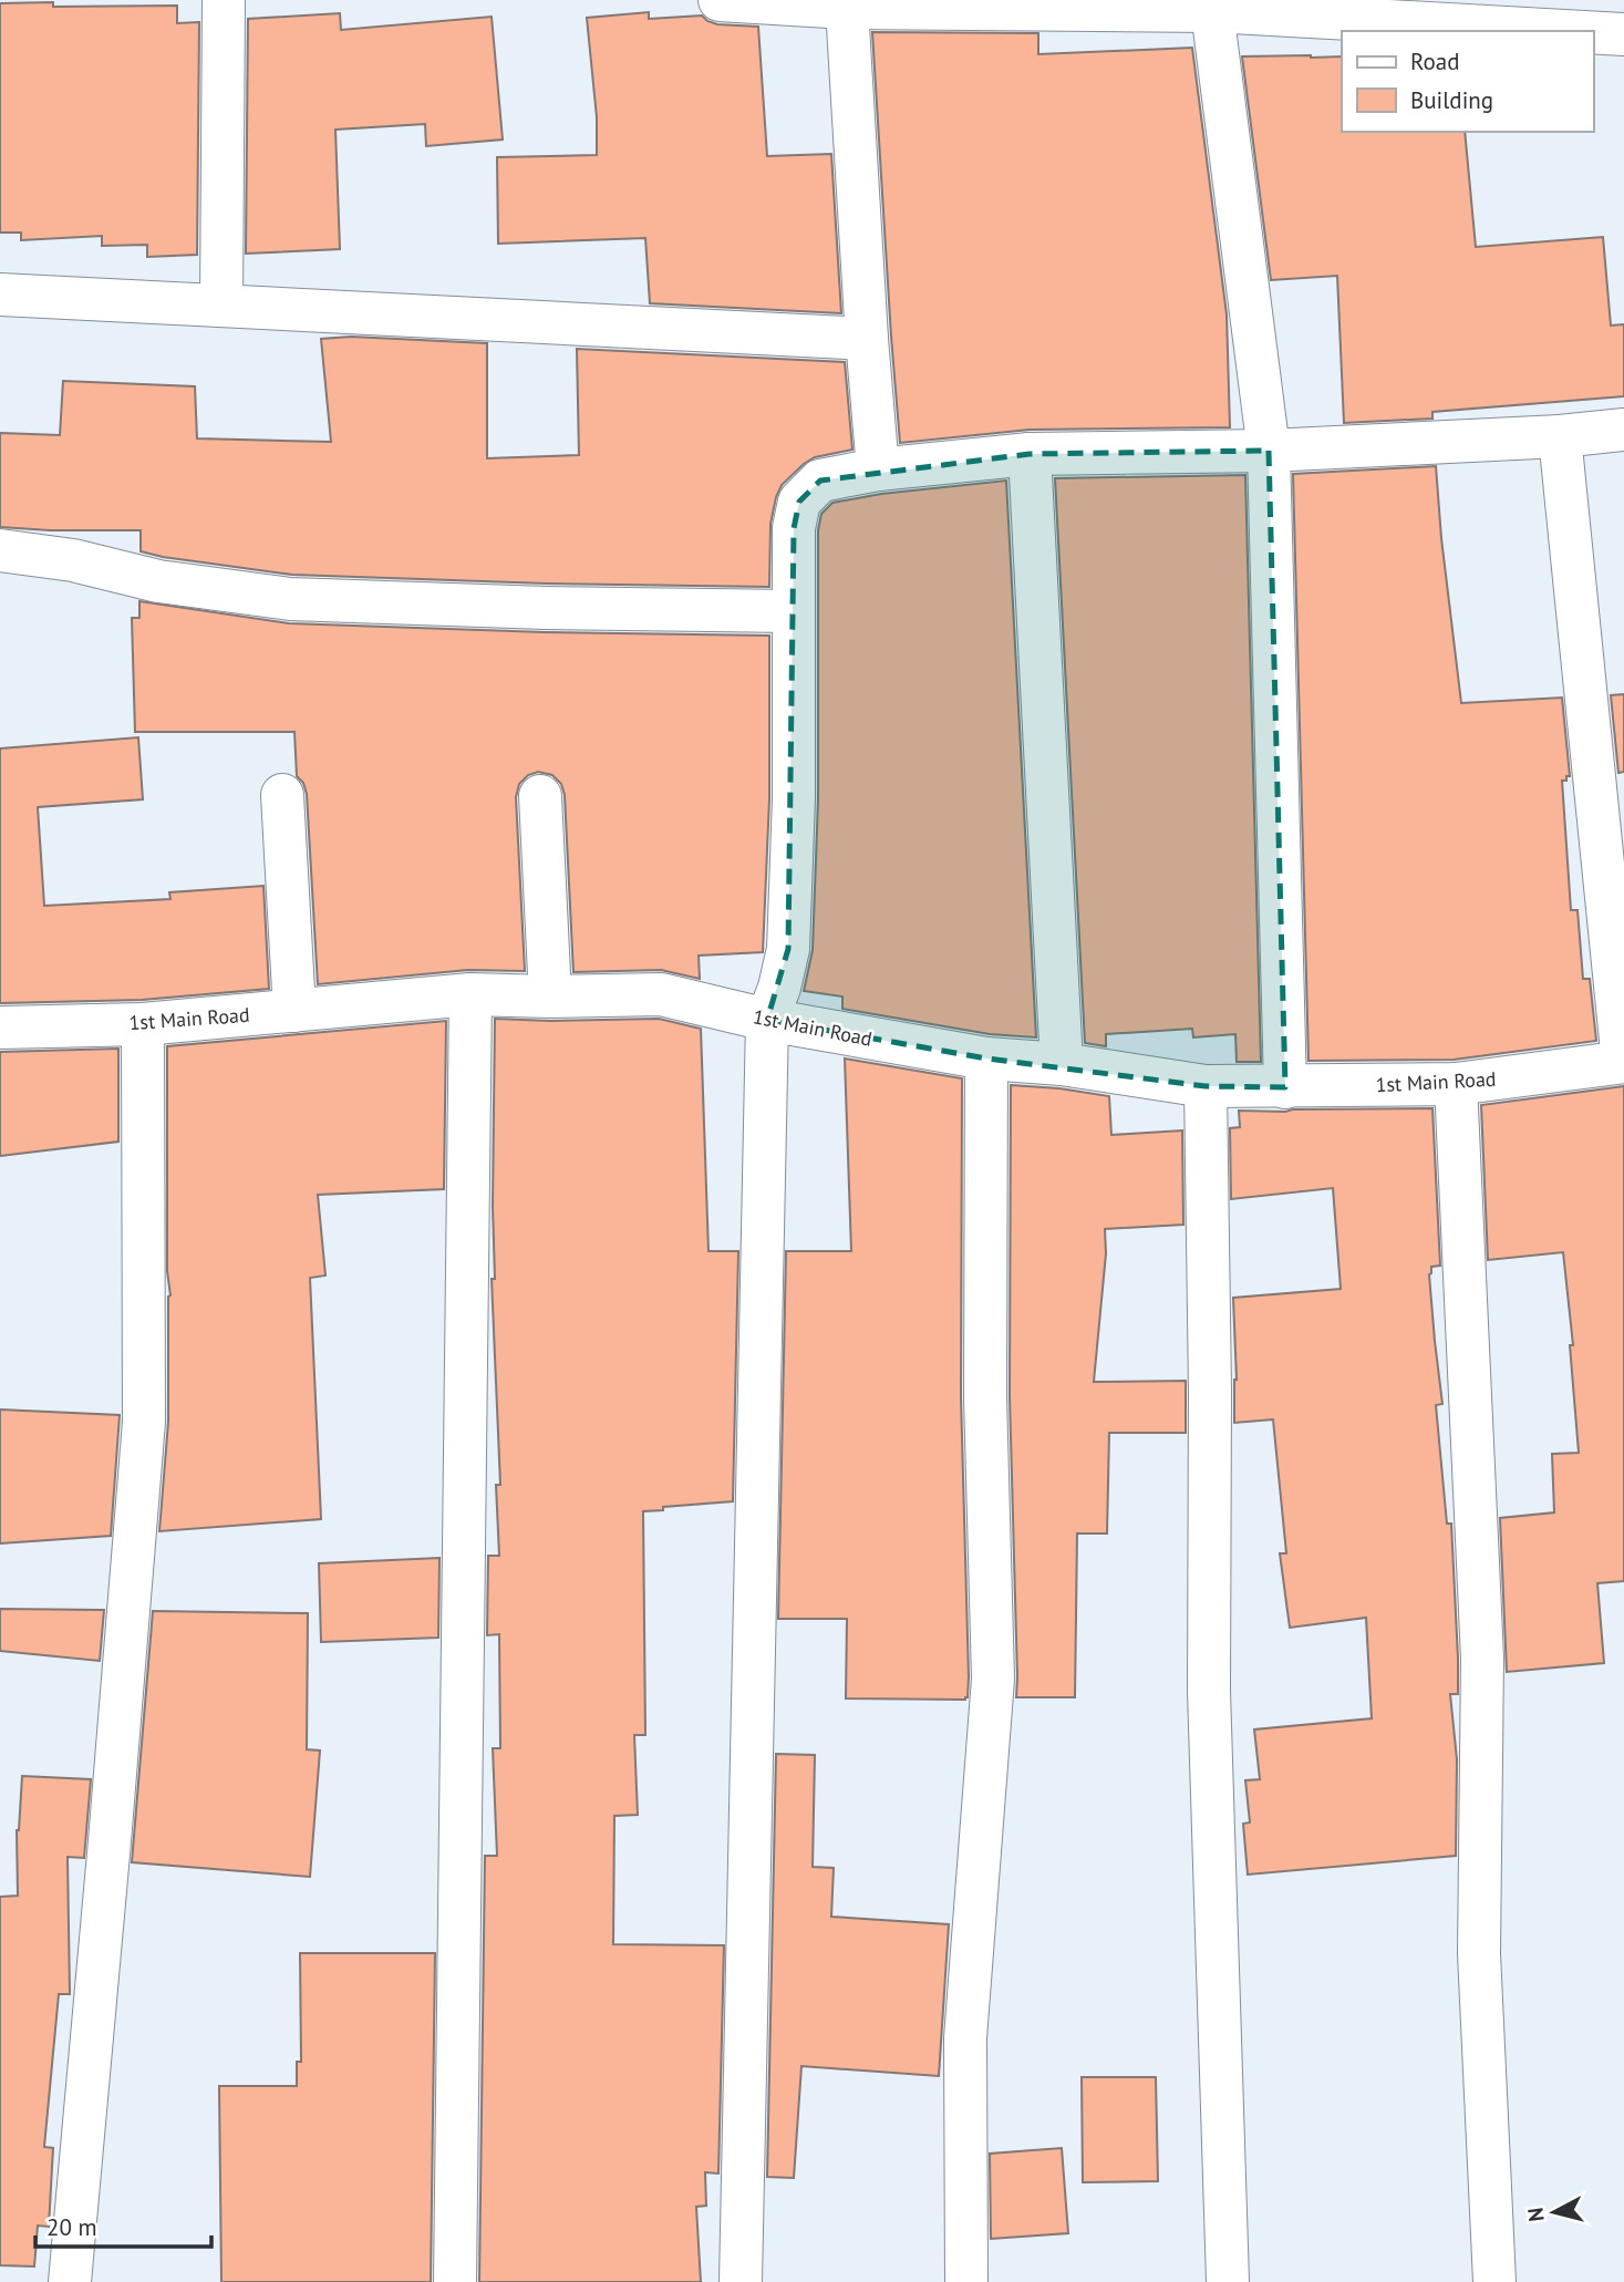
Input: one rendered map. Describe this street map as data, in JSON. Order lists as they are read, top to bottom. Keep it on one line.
{"streets":{"street":["1st Main Road"]},"legend":["Road","Building"],"scale_bar":"20 m","north":"left"}
